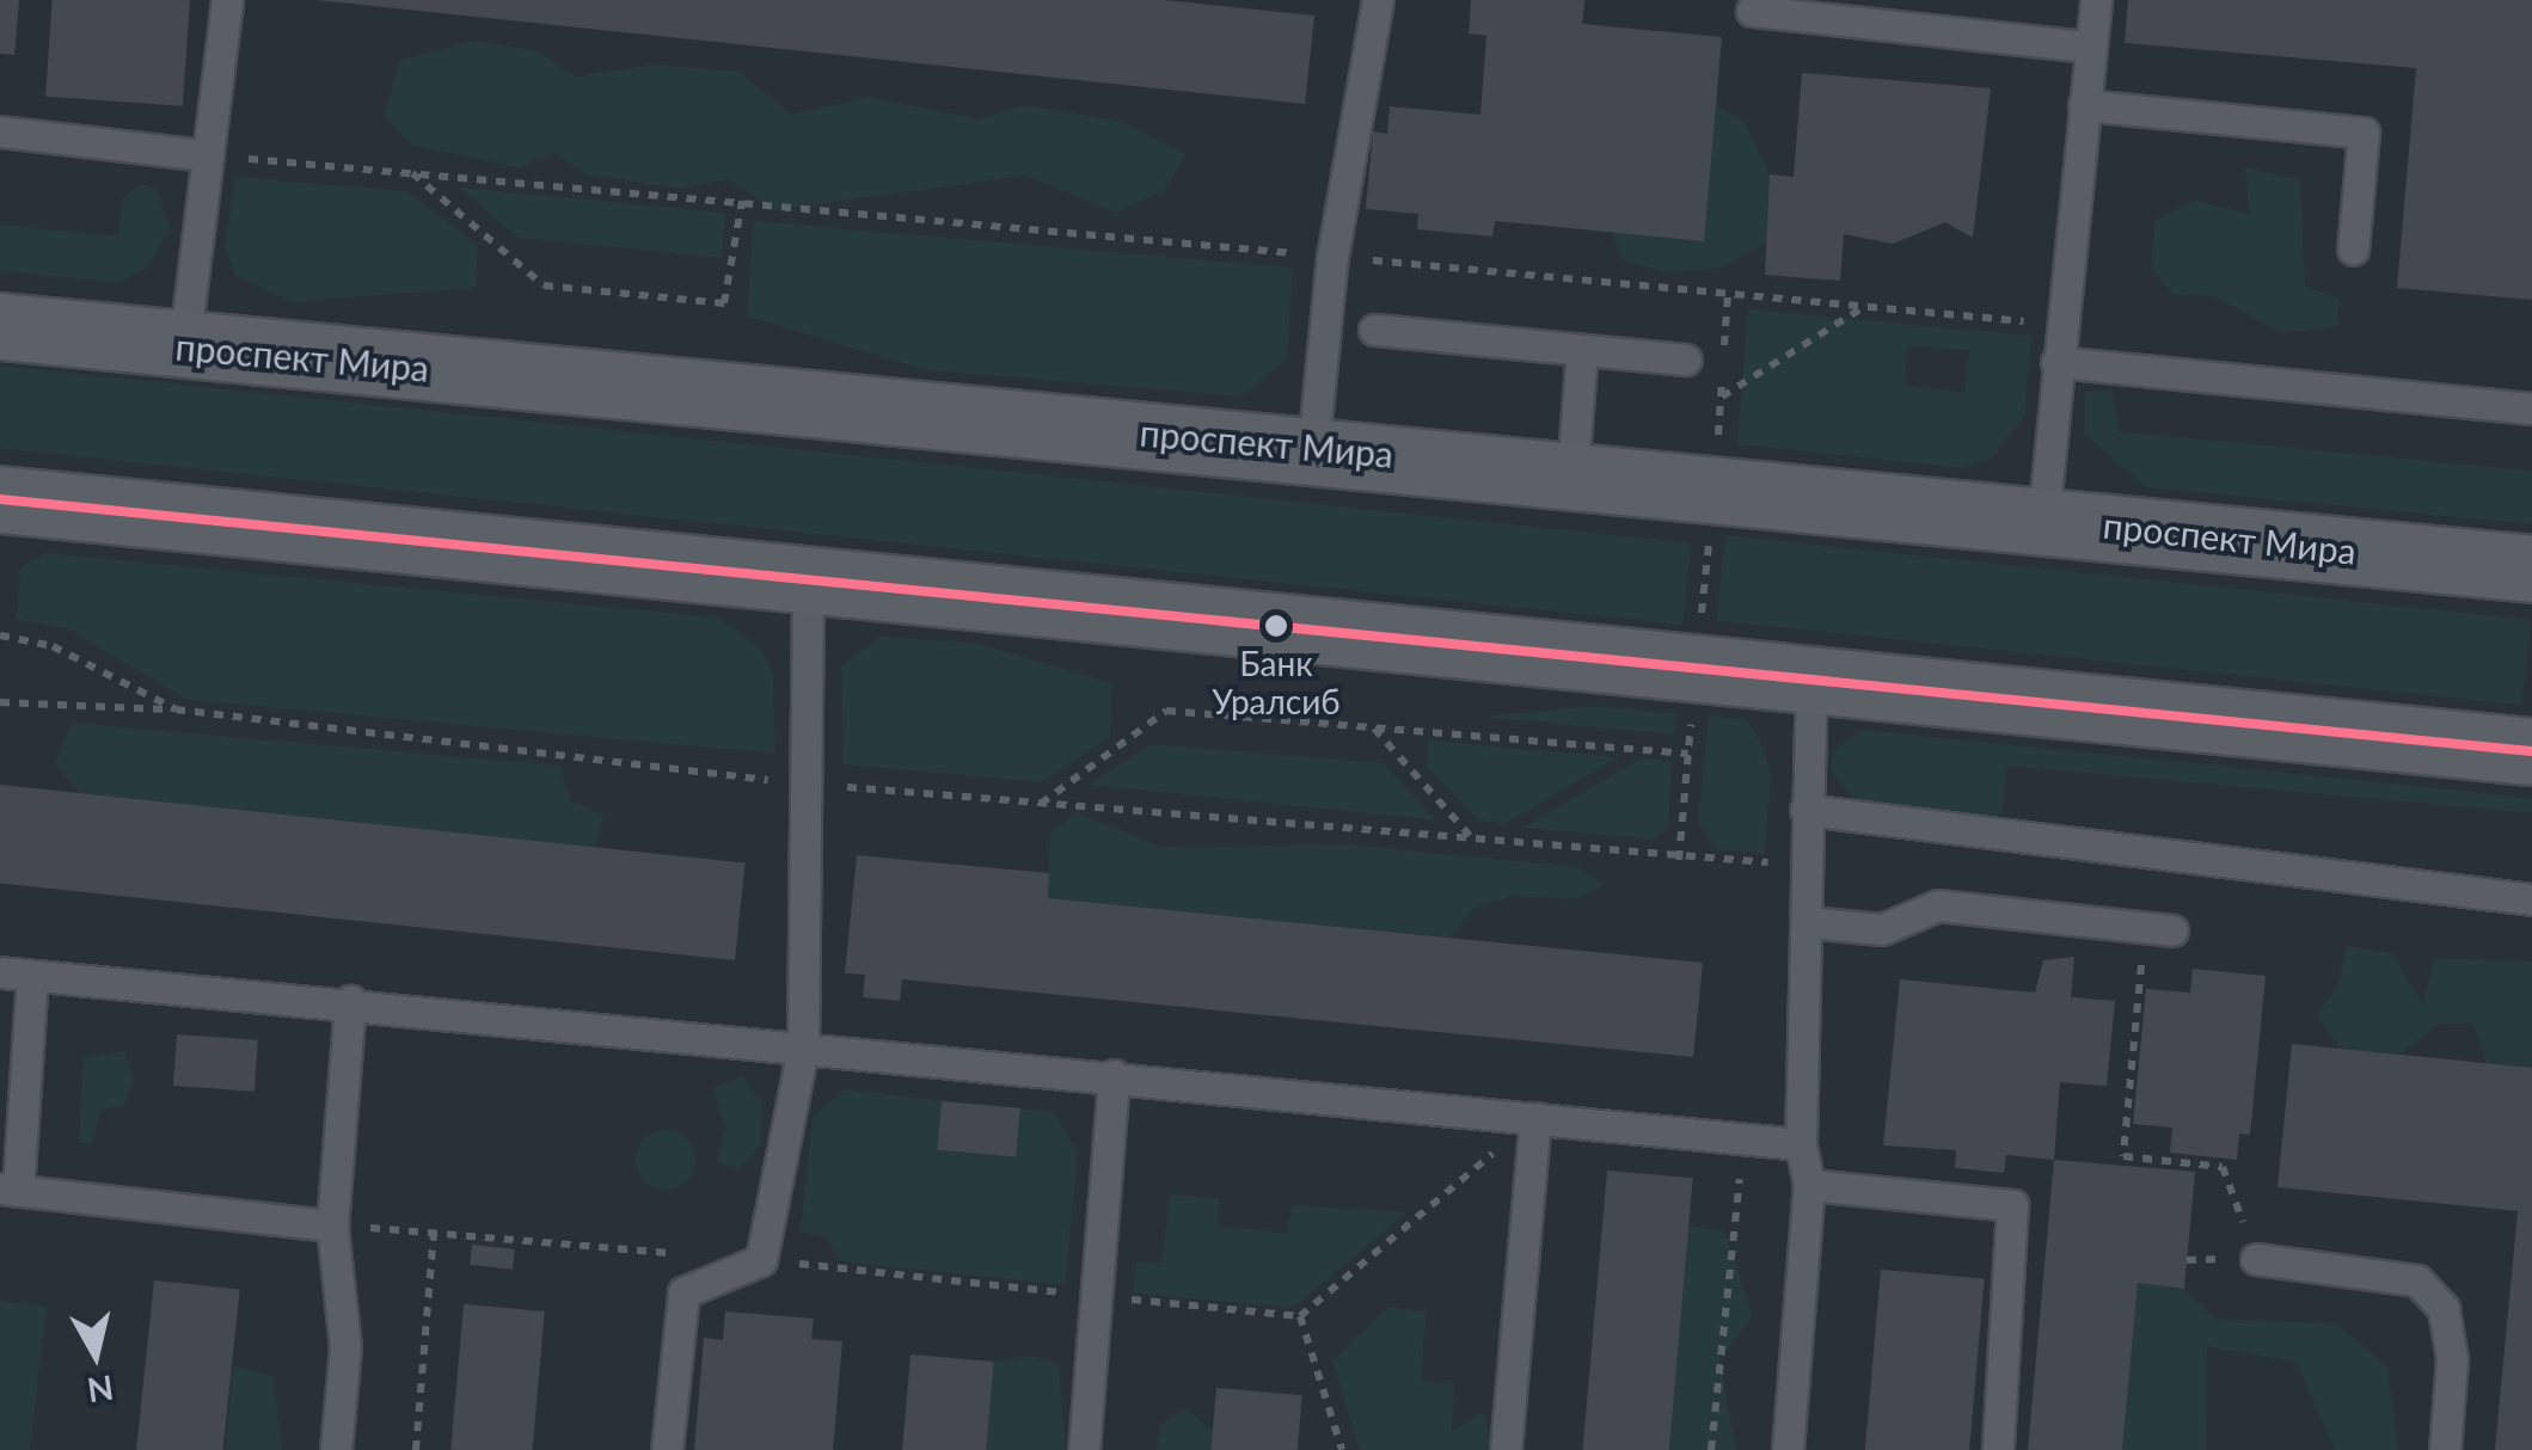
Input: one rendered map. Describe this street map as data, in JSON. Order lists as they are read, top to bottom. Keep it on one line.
{"streets":{"main road":["проспект Мира"]},"places":["Банк Уралсиб"],"north":"bottom"}
